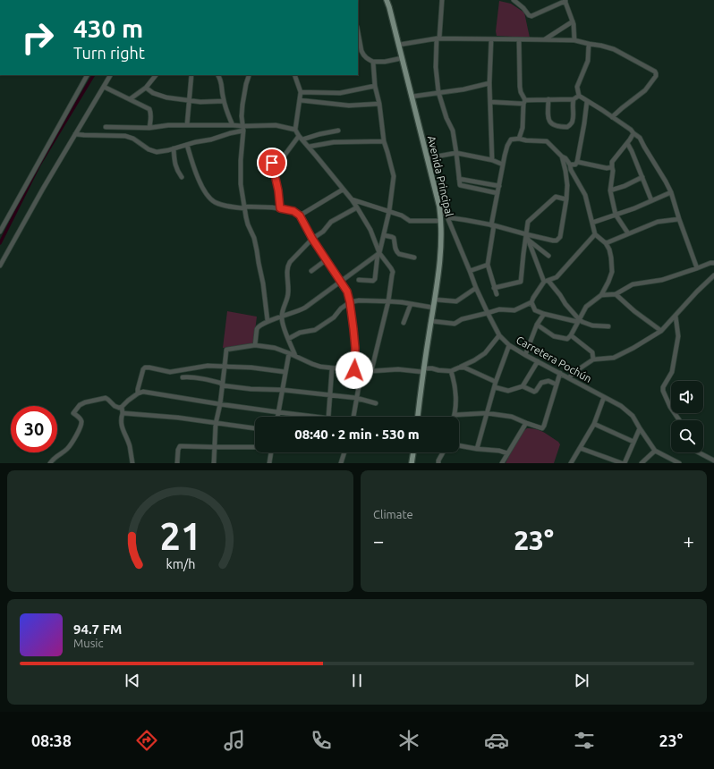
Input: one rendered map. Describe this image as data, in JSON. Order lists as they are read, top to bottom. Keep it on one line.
{"streets":{"main road":["Avenida Principal"],"street":["Carretera Pochún"]},"crossings":[["Avenida Principal","Carretera Pochún"]],"page":{"turn":["430 m","Turn right"],"limit":"30","trip":"08:40 · 2 min · 530 m","tile":"Climate","heat":["−","23°","+"],"song":["94.7 FM","Music"],"tabs":["08:38","23°"],"gauge":["21","km/h"]}}
